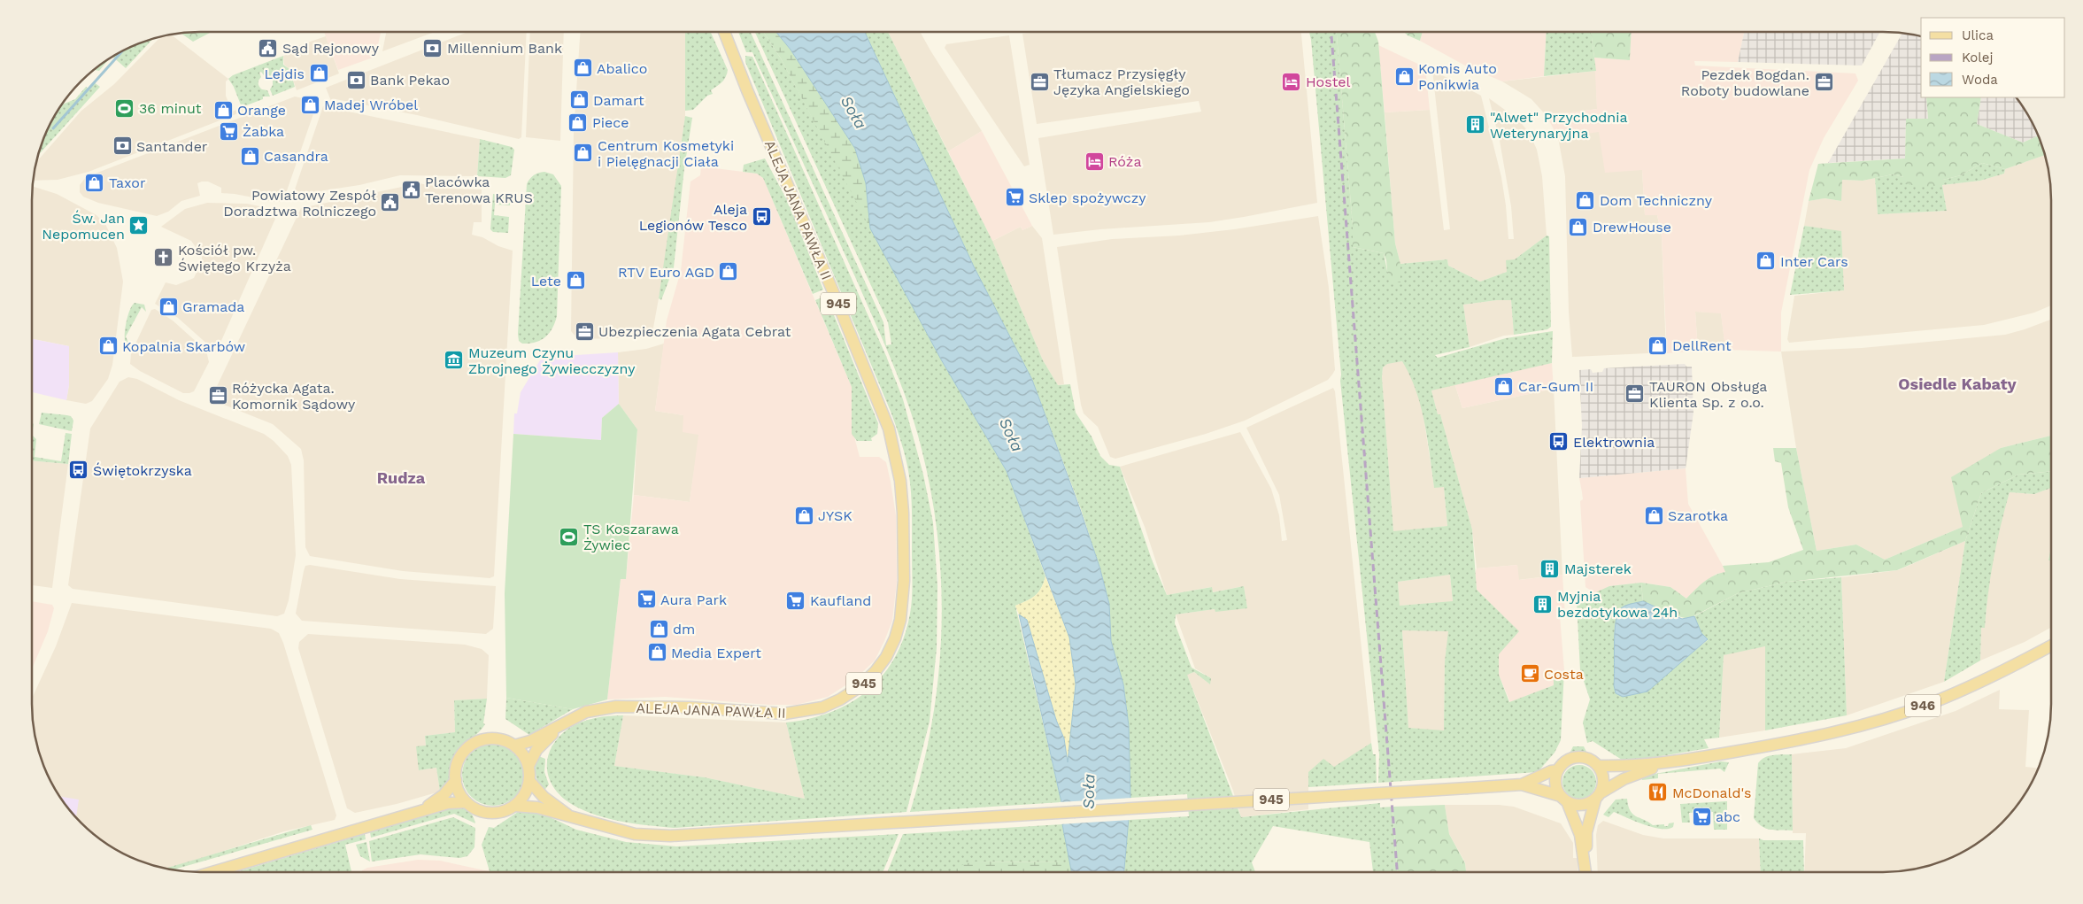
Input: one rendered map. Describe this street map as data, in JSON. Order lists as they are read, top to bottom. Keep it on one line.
{"streets":{"main road":["ALEJA JANA PAWŁA II","945","946"]},"crossings":[["ALEJA JANA PAWŁA II","945"],["945","946"]],"districts":["Osiedle Kabaty","Rudza"],"water":["Soła"],"places":{"public building":["Sąd Rejonowy","Placówka Terenowa KRUS","Powiatowy Zespół Doradztwa Rolniczego"],"bank":["Millennium Bank","Bank Pekao","Santander"],"shop":["Abalico","Lejdis","Komis Auto Ponikwia","Damart","Madej Wróbel","Orange","Piece","Centrum Kosmetyki i Pielęgnacji Ciała","Casandra","Taxor","Dom Techniczny","DrewHouse","Inter Cars","RTV Euro AGD","Lete","Gramada","DellRent","Kopalnia Skarbów","Car-Gum II","JYSK","Szarotka","dm","Media Expert"],"office":["Tłumacz Przysięgły Języka Angielskiego","Pezdek Bogdan. Roboty budowlane","Ubezpieczenia Agata Cebrat","TAURON Obsługa Klienta Sp. z o.o.","Różycka Agata. Komornik Sądowy"],"hotel":["Hostel","Róża"],"sports":["36 minut","TS Koszarawa Żywiec"],"building":["\"Alwet\" Przychodnia Weterynaryjna","Majsterek","Myjnia bezdotykowa 24h"],"supermarket":["Żabka","Sklep spożywczy","Aura Park","Kaufland","abc"],"bus stop":["Aleja Legionów Tesco","Elektrownia","Świętokrzyska"],"place":["Św. Jan Nepomucen"],"church":["Kościół pw. Świętego Krzyża"],"museum":["Muzeum Czynu Zbrojnego Żywiecczyzny"],"cafe":["Costa"],"restaurant":["McDonald's"]},"legend":["Ulica","Kolej","Woda"]}
